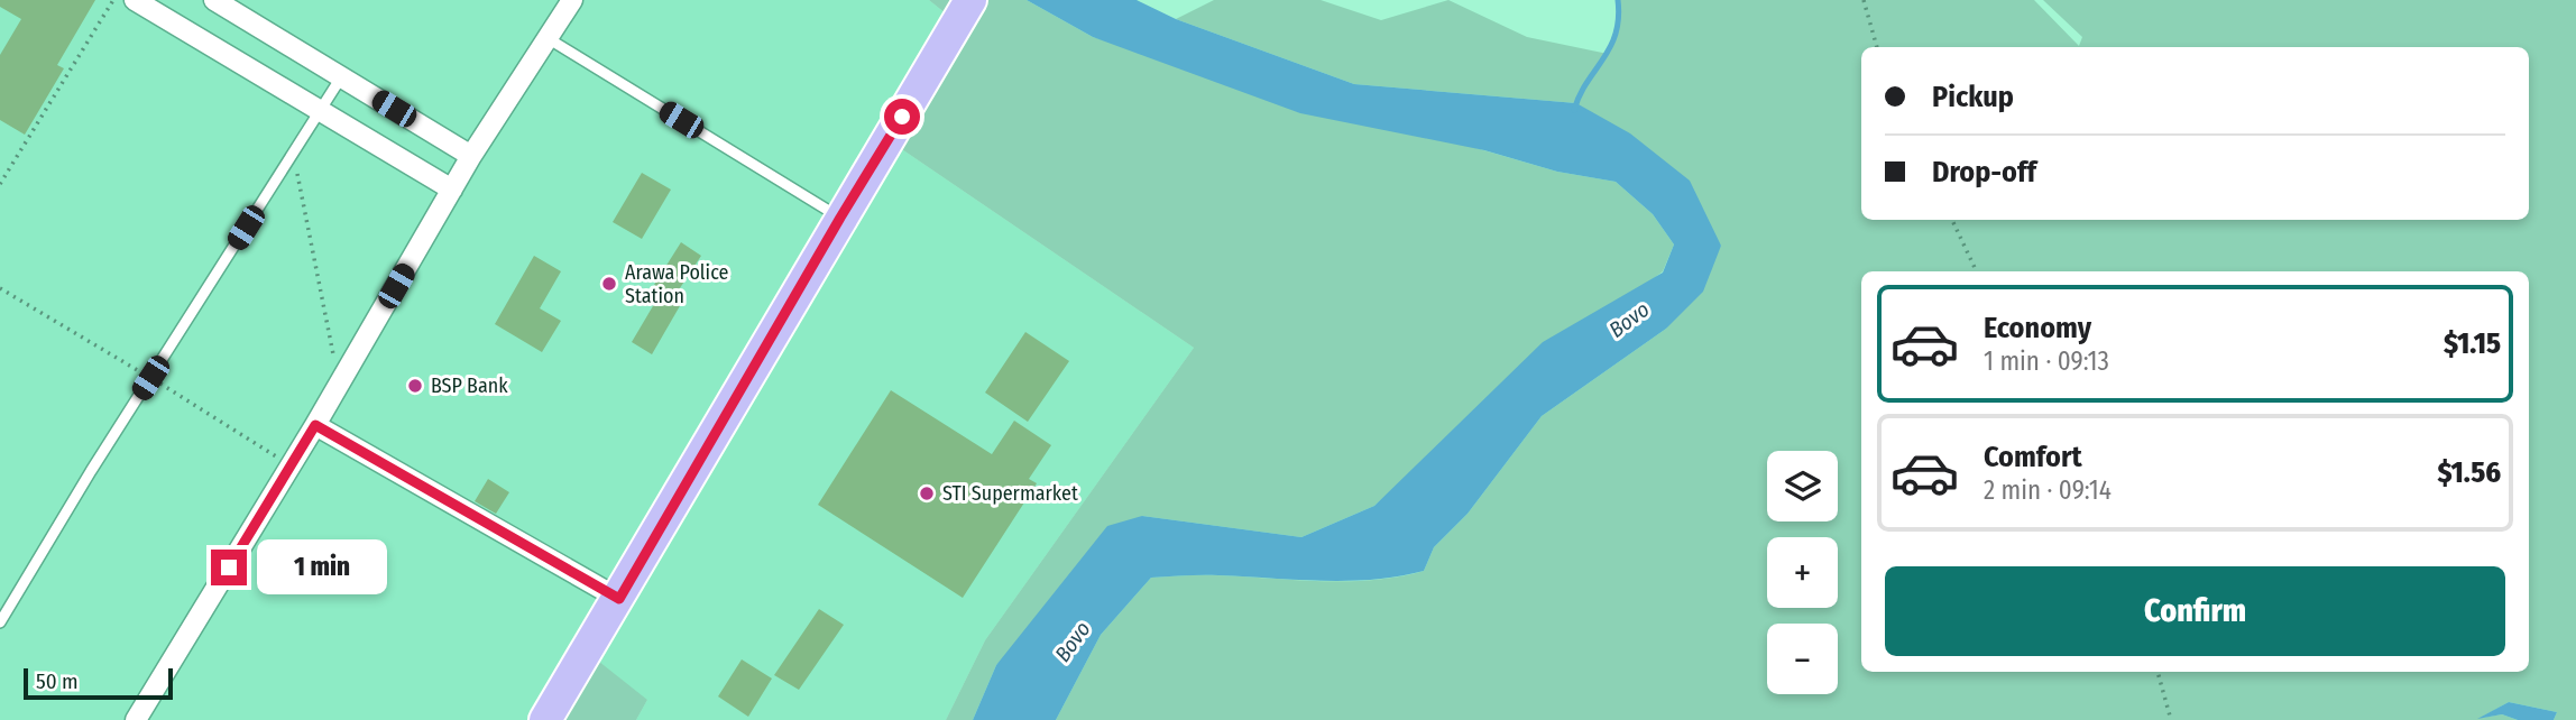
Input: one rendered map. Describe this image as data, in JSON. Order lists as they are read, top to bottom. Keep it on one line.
{"water":["Bovo"],"places":["Arawa Police Station","BSP Bank","STI Supermarket"],"scale_bar":"50 m","page":{"banner":["Pickup","Drop-off"],"list":[{"name":"Economy","note":"1 min · 09:13","value":"$1.15"},{"name":"Comfort","note":"2 min · 09:14","value":"$1.56"}],"map_buttons":["+","−"],"bubble":"1 min","buttons":"Confirm","scale":"50 m"}}
